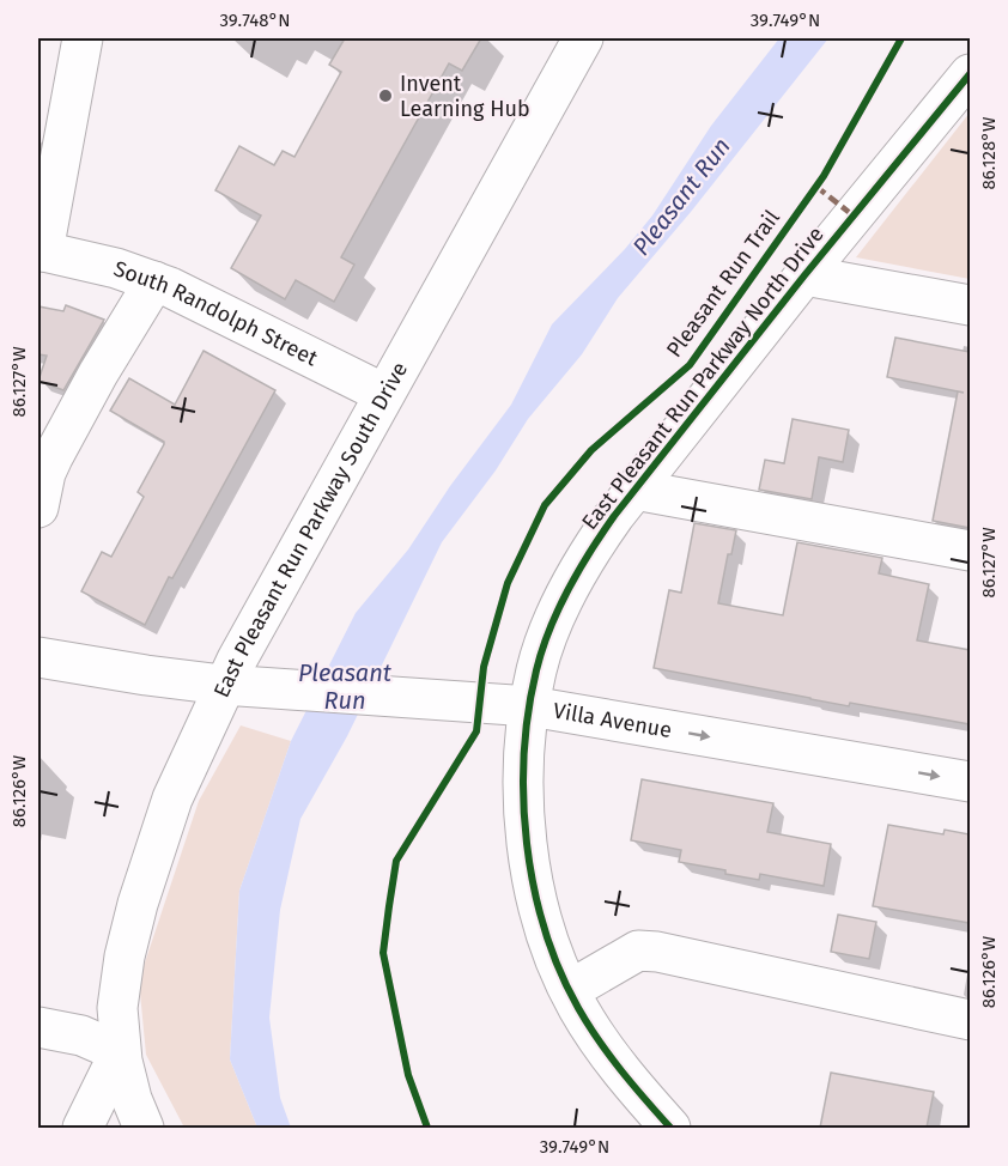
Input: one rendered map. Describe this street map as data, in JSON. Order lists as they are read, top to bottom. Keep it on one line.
{"streets":{"street":["South Randolph Street","East Pleasant Run Parkway North Drive","East Pleasant Run Parkway South Drive","Villa Avenue"],"cycle path":["Pleasant Run Trail"]},"crossings":[["South Randolph Street","East Pleasant Run Parkway South Drive"],["East Pleasant Run Parkway North Drive","Villa Avenue"],["East Pleasant Run Parkway South Drive","Villa Avenue"]],"water":["Pleasant Run"],"places":["Invent Learning Hub"],"coordinates":["39.748°N","39.749°N","86.128°W","86.127°W","86.126°W"]}
